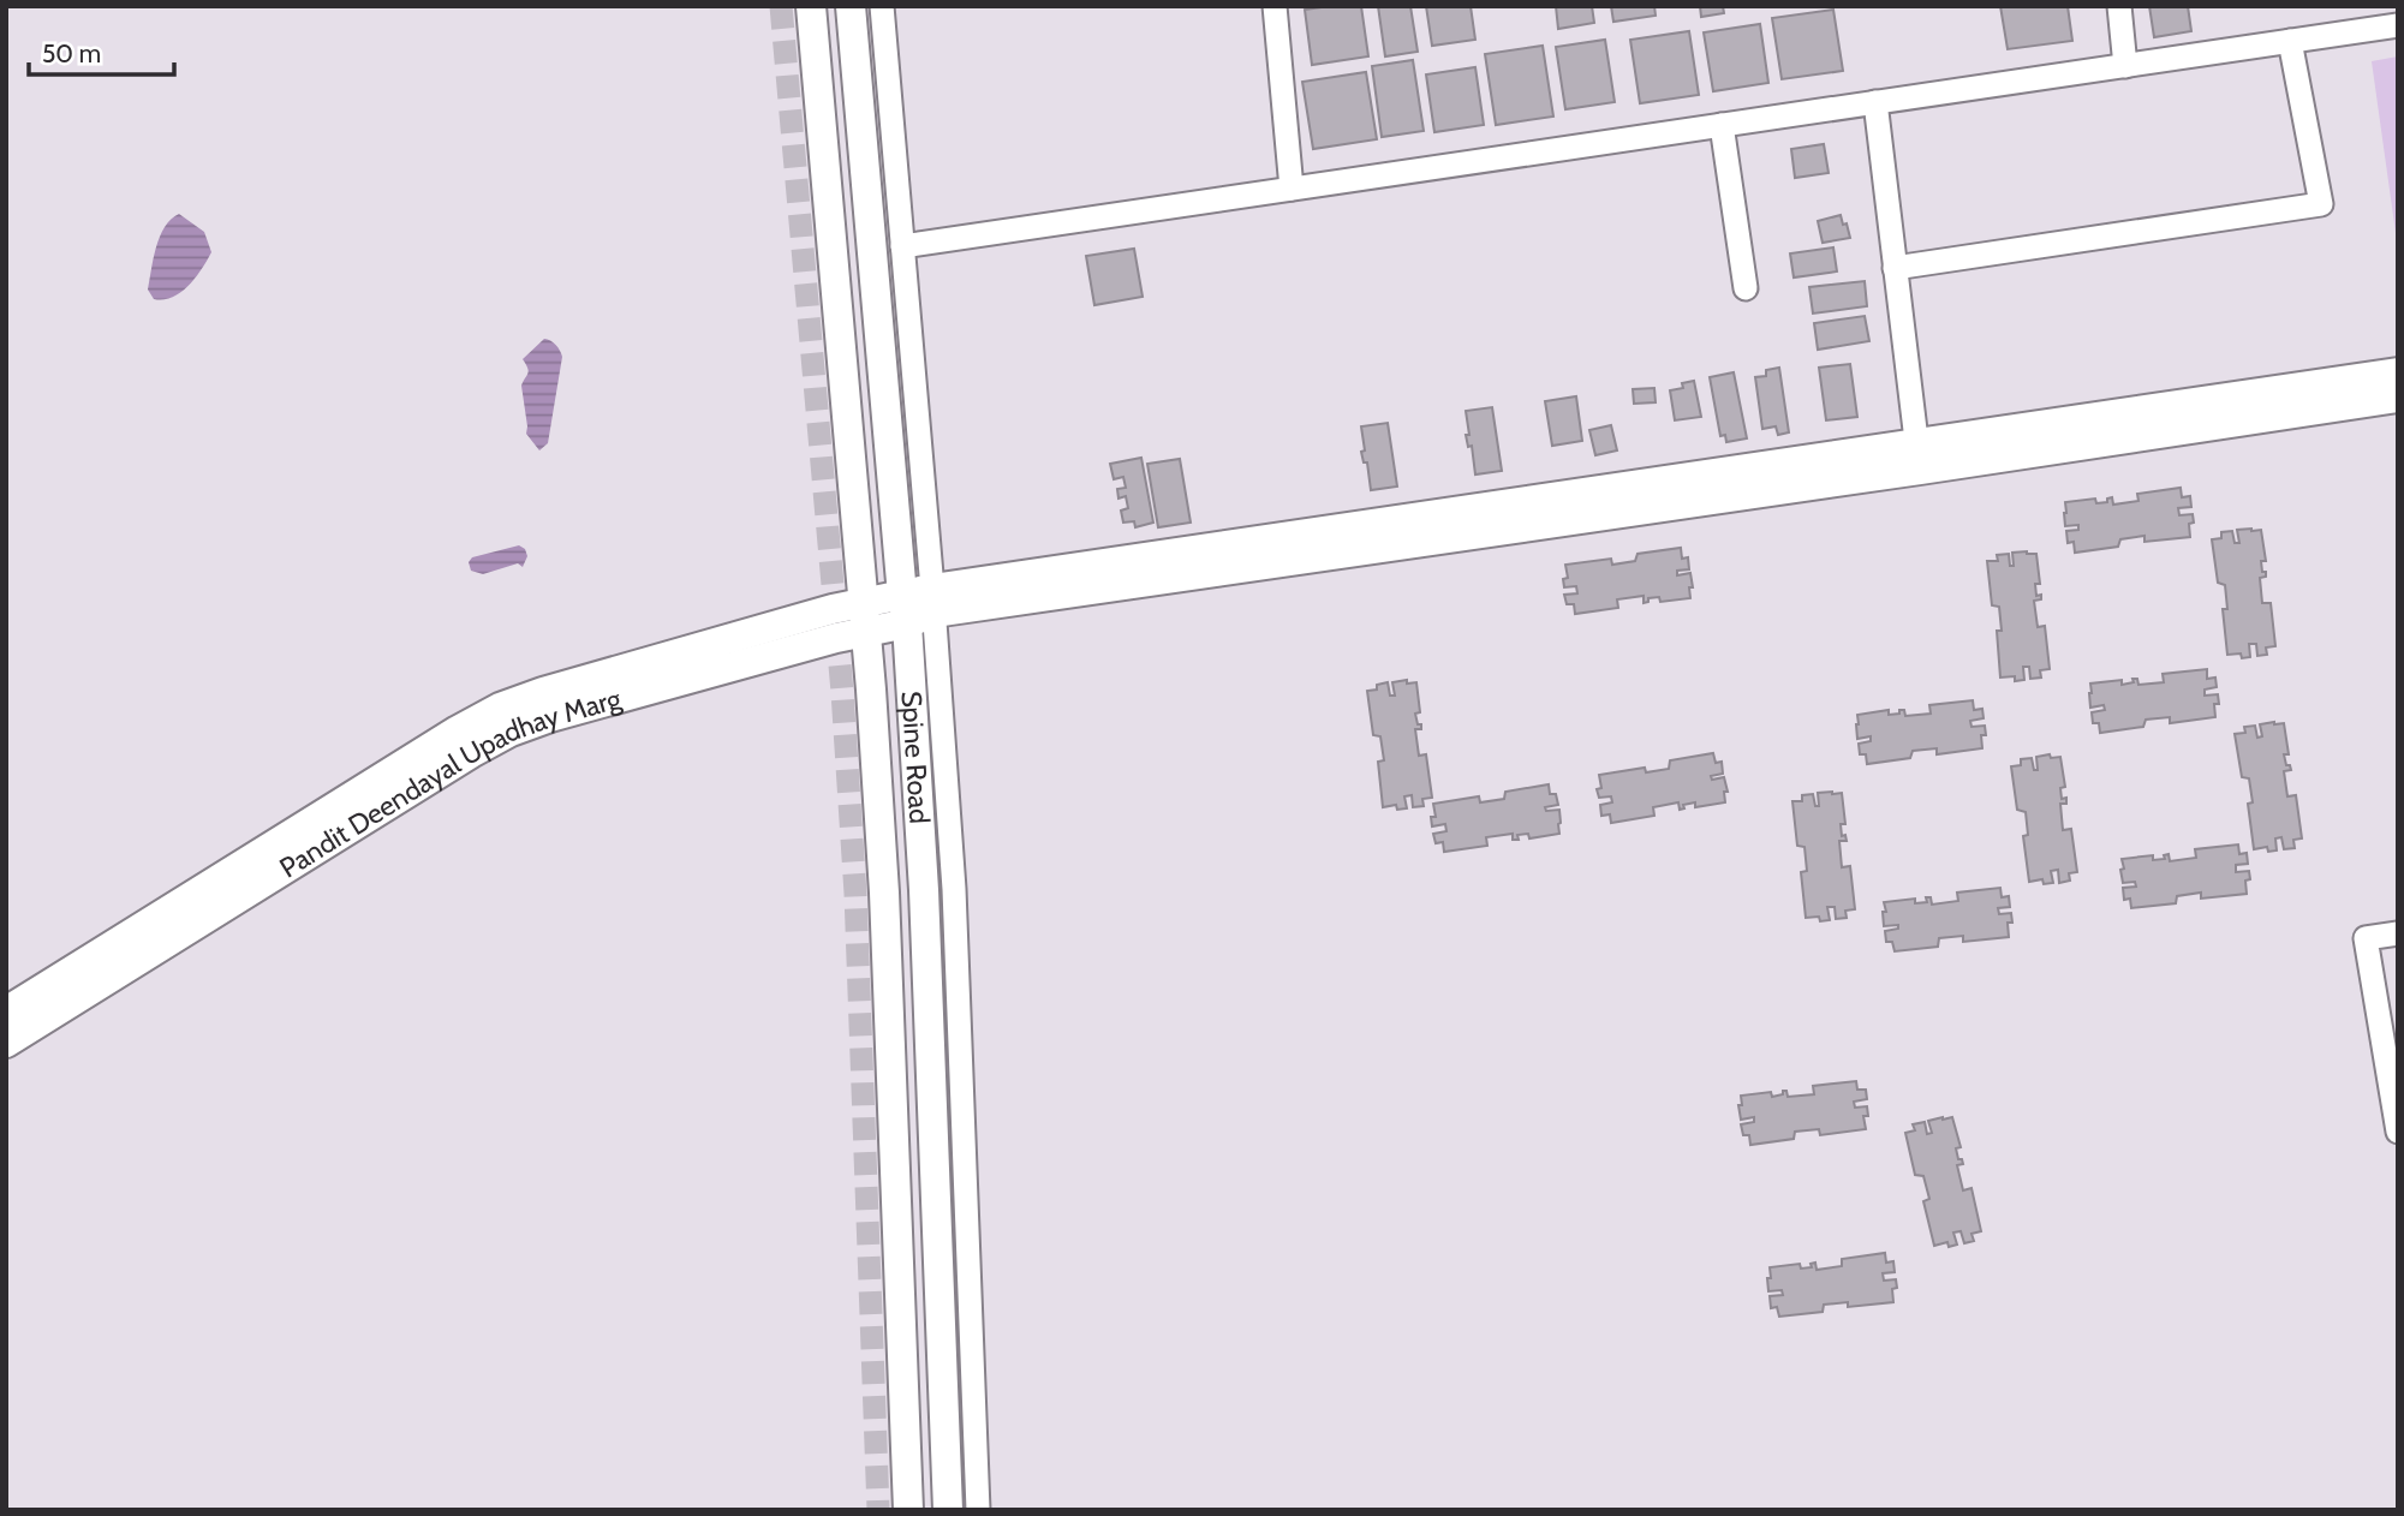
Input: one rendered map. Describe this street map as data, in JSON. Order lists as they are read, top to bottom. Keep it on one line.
{"streets":{"main road":["Spine Road","Pandit Deendayal Upadhay Marg"]},"crossings":[["Spine Road","Pandit Deendayal Upadhay Marg"]],"scale_bar":"50 m"}
